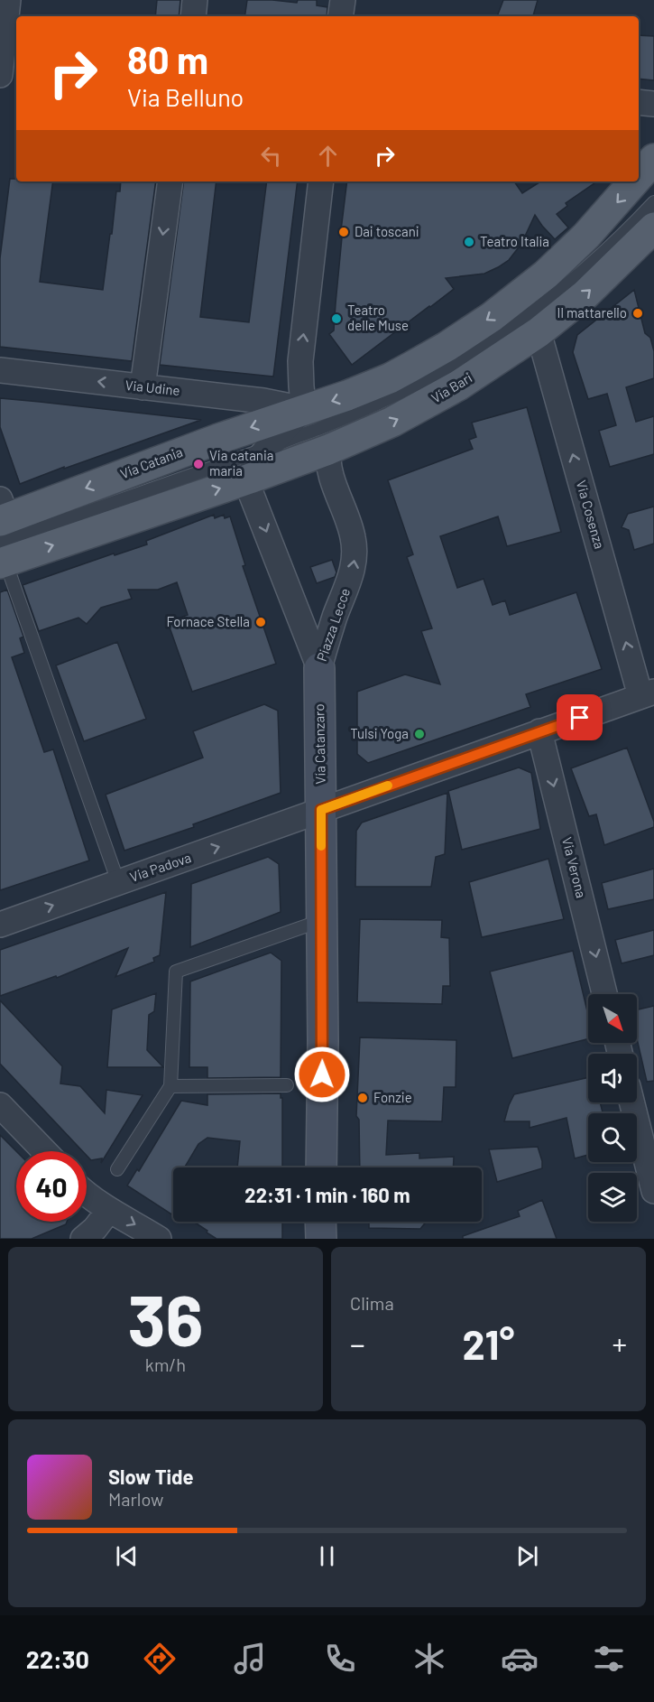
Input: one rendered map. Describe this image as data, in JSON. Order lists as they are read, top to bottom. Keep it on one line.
{"streets":{"main road":["Via Bari","Via Catania"],"street":["Via Udine","Via Cosenza","Piazza Lecce","Via Catanzaro","Via Padova","Via Verona"]},"crossings":[["Via Udine","Via Catania"],["Via Bari","Via Catania"],["Via Bari","Via Cosenza"],["Via Bari","Piazza Lecce"],["Via Cosenza","Via Padova"],["Piazza Lecce","Via Catanzaro"],["Via Catanzaro","Via Padova"],["Via Padova","Via Verona"]],"one_way":["Via Udine","Via Cosenza","Via Padova","Via Verona"],"places":["Dai toscani","Teatro Italia","Il mattarello","Teatro delle Muse","Via catania maria","Fornace Stella","Tulsi Yoga","Fonzie"],"north":"bottom right","page":{"turn":["80 m","Via Belluno"],"limit":"40","trip":"22:31 · 1 min · 160 m","tile":[["36","km/h"],"Clima"],"heat":["−","21°","+"],"song":["Slow Tide","Marlow"],"tabs":"22:30"}}
